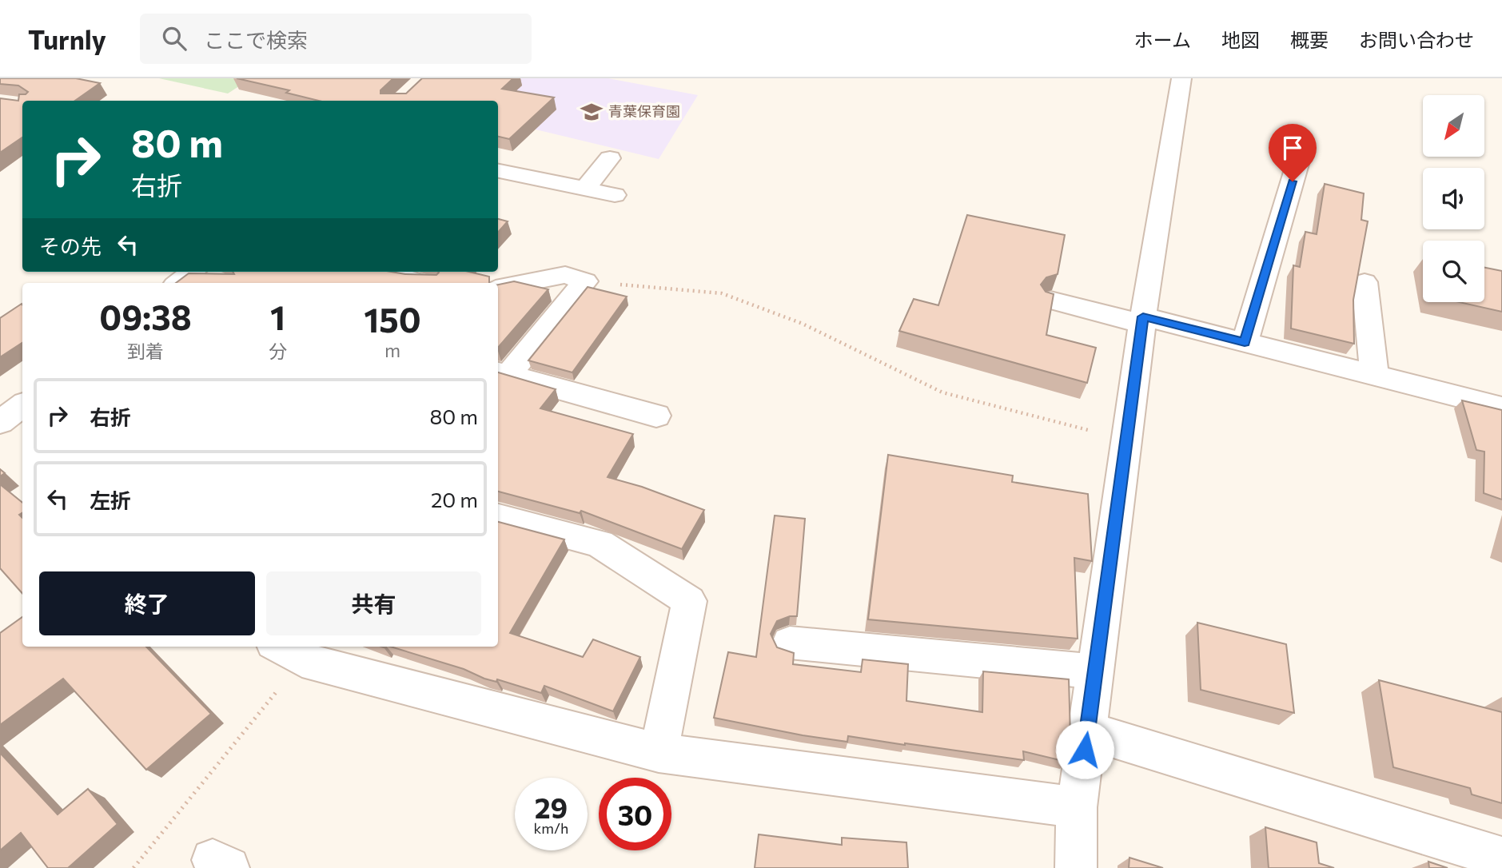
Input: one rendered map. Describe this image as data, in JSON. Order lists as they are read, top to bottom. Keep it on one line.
{"places":{"school or university":["青葉保育園"]},"north":"bottom left","page":{"header":"Turnly","search":"ここで検索","nav":["ホーム","地図","概要","お問い合わせ"],"turn":["80 m","右折"],"then":"その先","eta":["09:38","到着","1","分","150","m"],"list":[{"name":"右折","value":"80 m"},{"name":"左折","value":"20 m"}],"buttons":["終了","共有"],"speed":"29 km/h","limit":"30"}}
